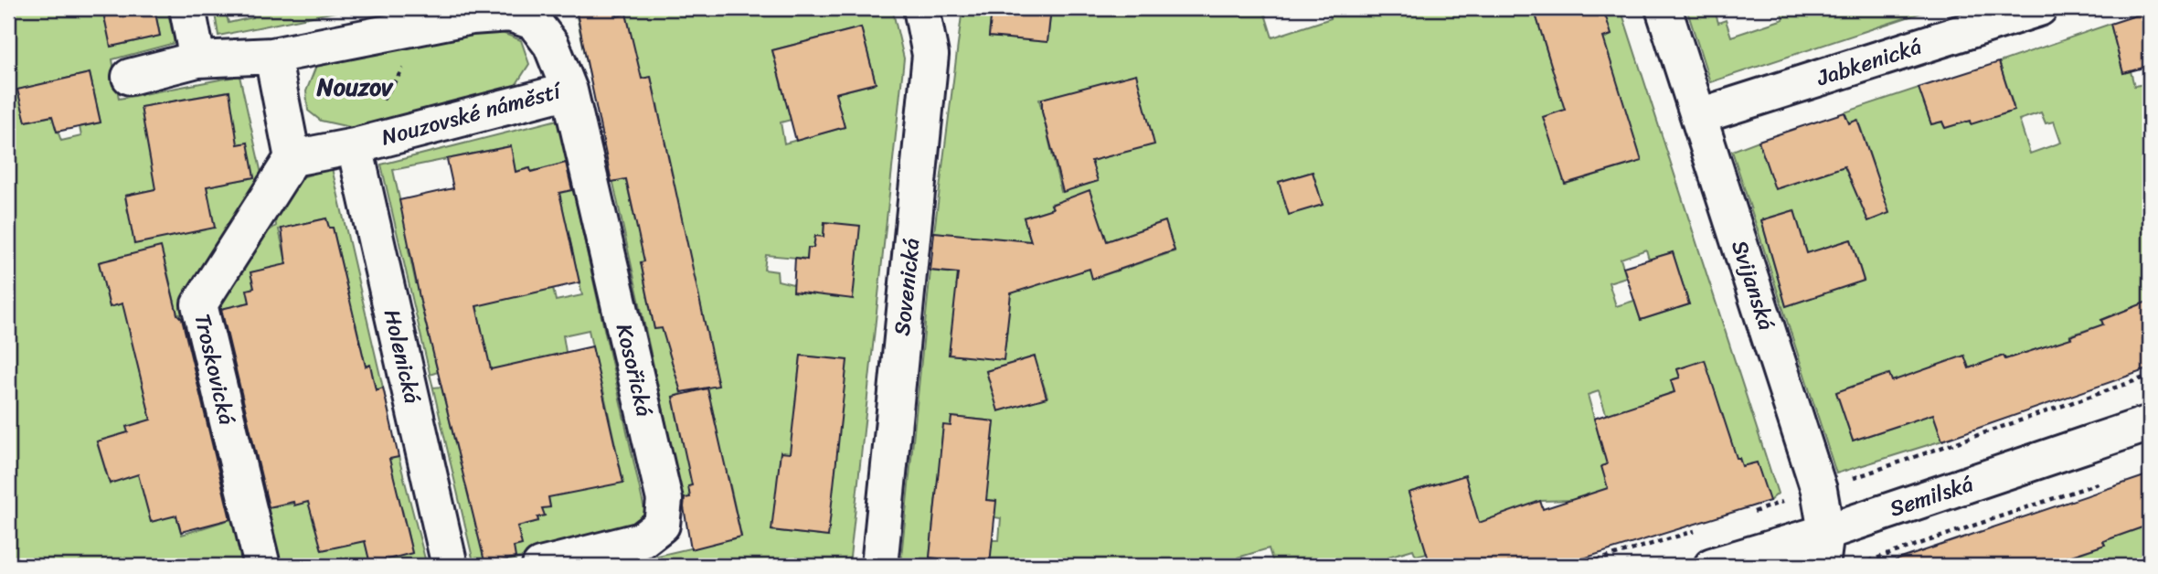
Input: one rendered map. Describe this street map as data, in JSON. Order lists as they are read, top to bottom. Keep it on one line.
{"streets":{"street":["Jabkenická","Nouzovské náměstí","Svijanská","Sovenická","Holenická","Troskovická","Kosořická","Semilská"]},"crossings":[["Jabkenická","Svijanská"],["Nouzovské náměstí","Holenická"],["Nouzovské náměstí","Troskovická"],["Nouzovské náměstí","Kosořická"],["Svijanská","Semilská"]],"districts":["Nouzov"]}
